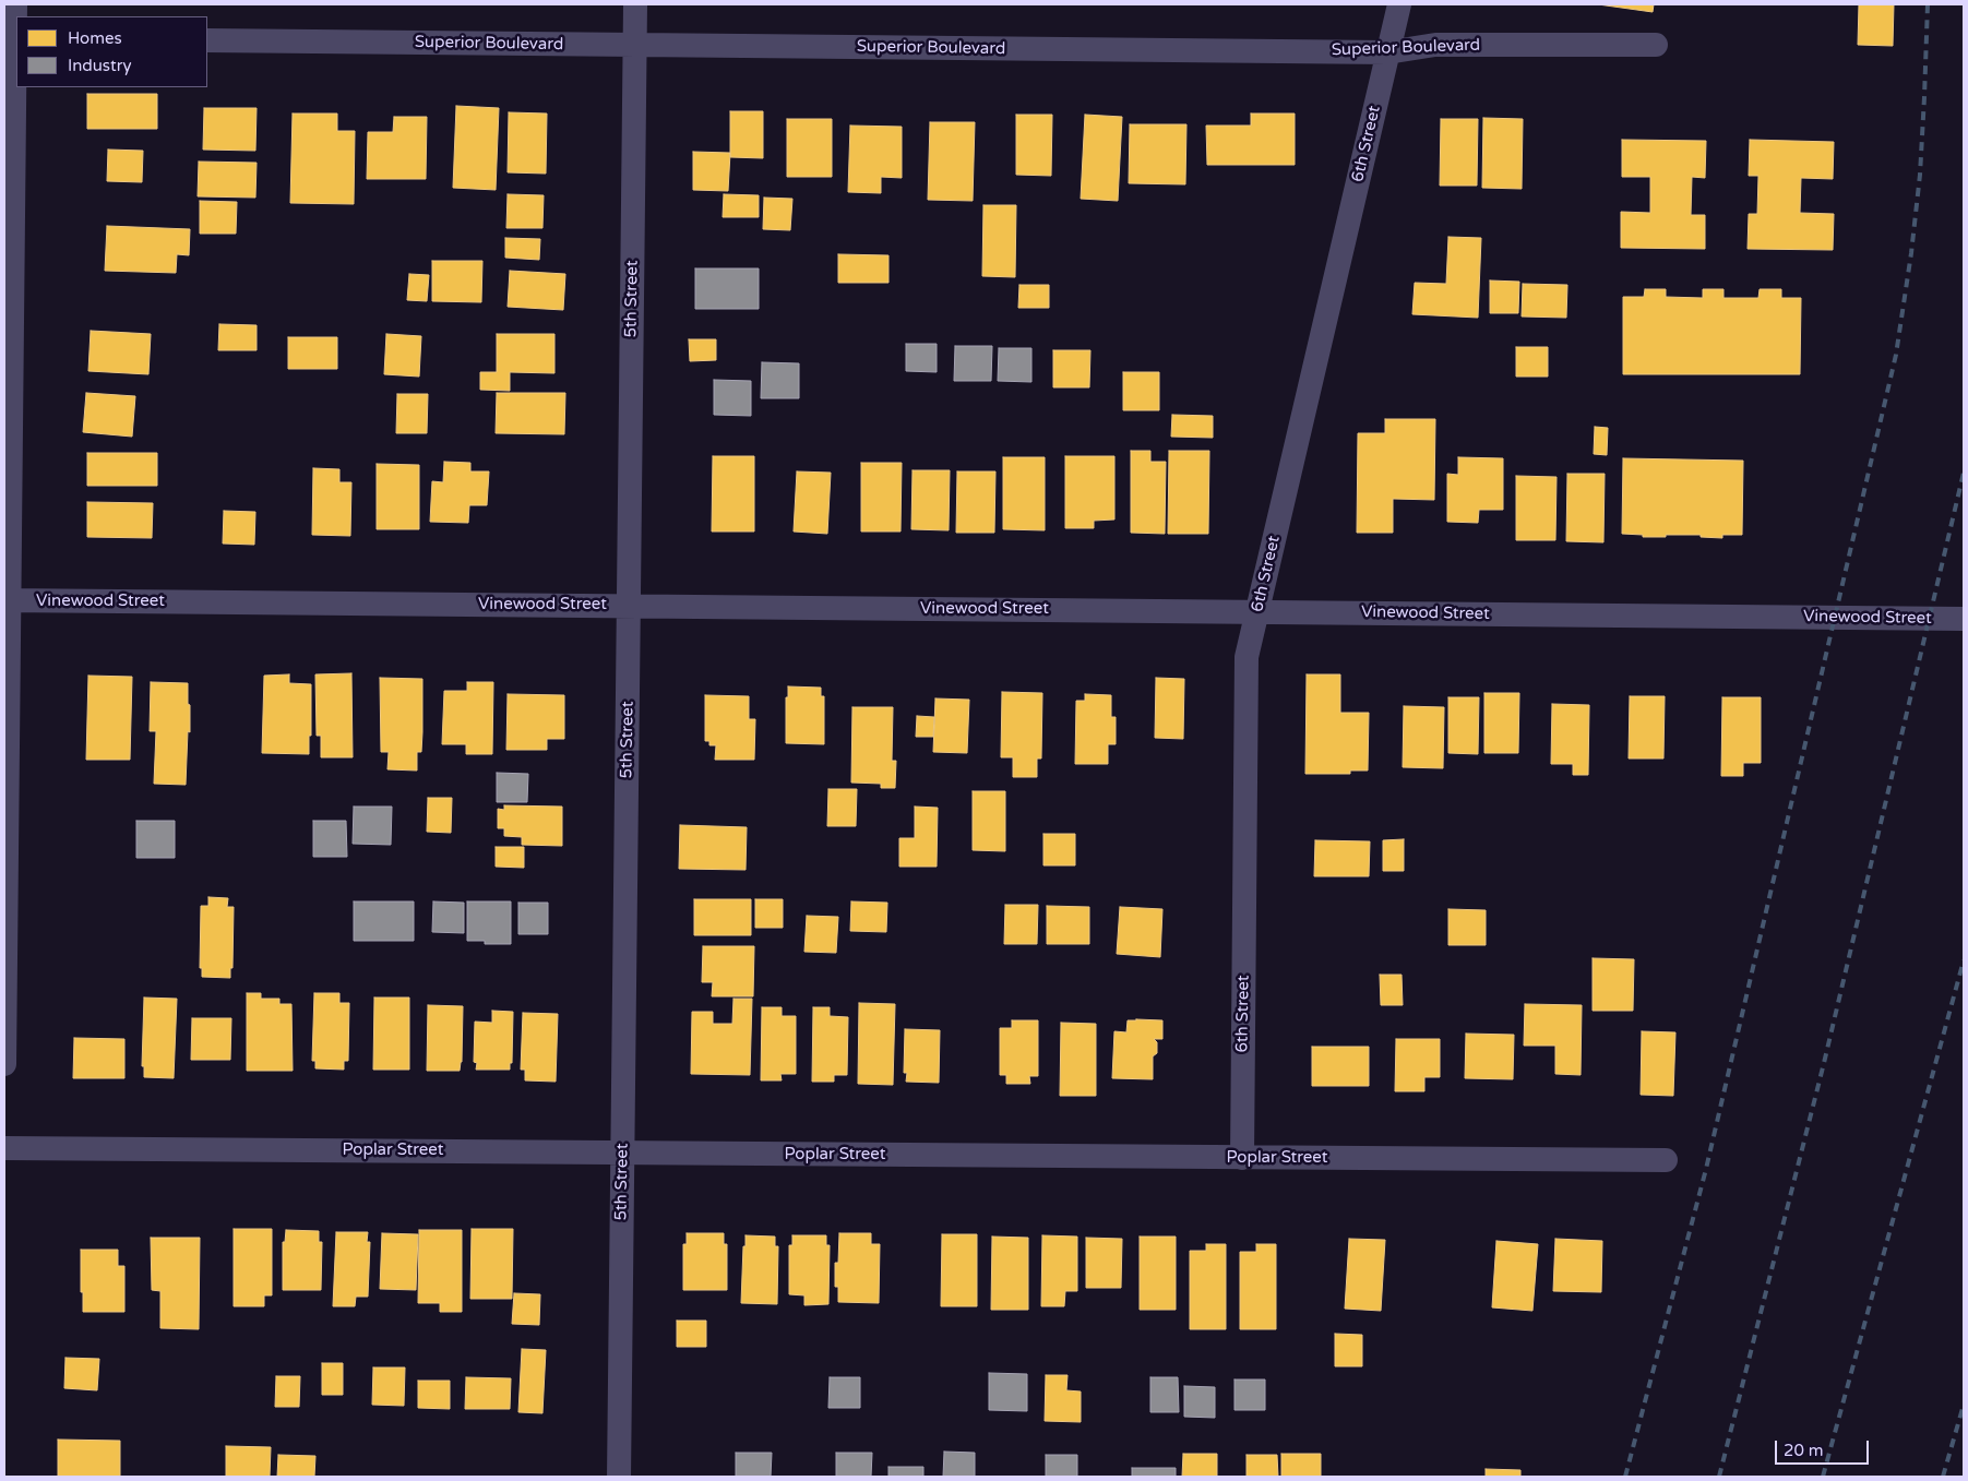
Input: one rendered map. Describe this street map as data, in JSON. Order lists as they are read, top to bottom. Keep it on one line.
{"streets":{"street":["Superior Boulevard","6th Street","5th Street","Vinewood Street","Poplar Street"]},"crossings":[["Superior Boulevard","6th Street"],["Superior Boulevard","5th Street"],["6th Street","Vinewood Street"],["6th Street","Poplar Street"],["5th Street","Vinewood Street"],["5th Street","Poplar Street"]],"legend":["Homes","Industry"],"scale_bar":"20 m"}
